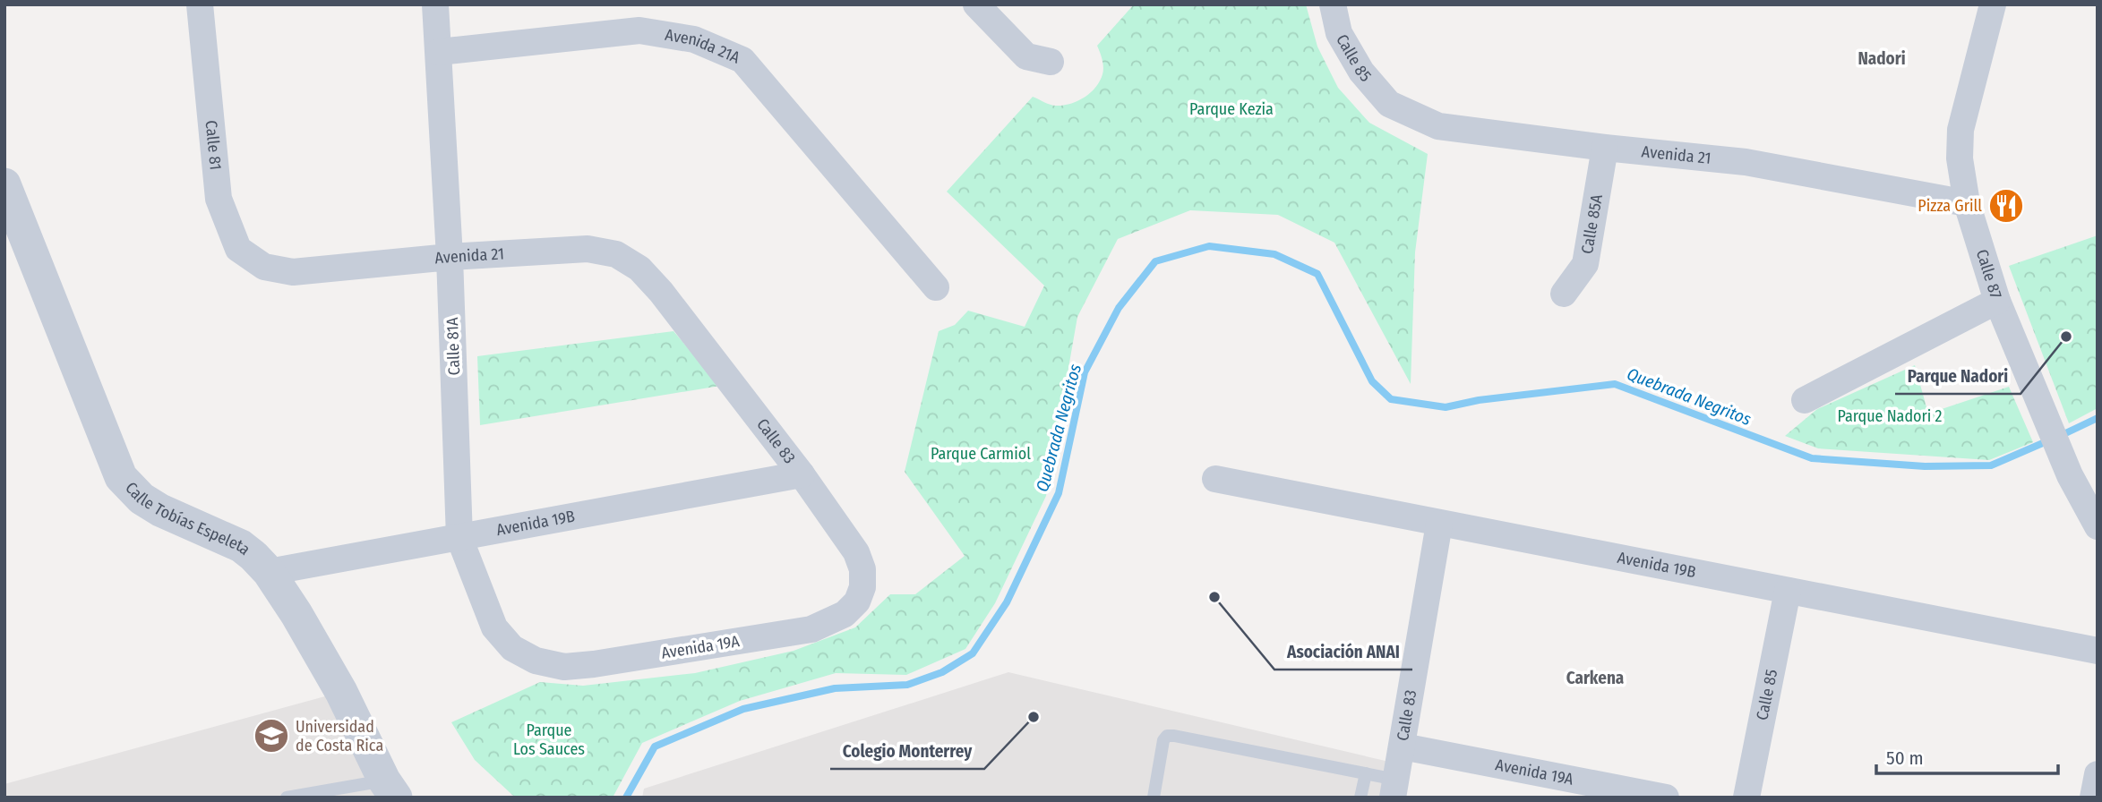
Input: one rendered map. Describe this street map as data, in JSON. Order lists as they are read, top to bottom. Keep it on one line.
{"streets":{"street":["Avenida 21A","Calle 85","Calle 81","Avenida 21","Calle 85A","Calle 87","Calle 81A","Calle 83","Calle Tobías Espeleta","Avenida 19B","Avenida 19A"]},"crossings":[["Avenida 21A","Calle 81A"],["Calle 85","Avenida 21"],["Calle 85","Avenida 19B"],["Calle 81","Avenida 21"],["Avenida 21","Calle 85A"],["Avenida 21","Calle 87"],["Avenida 21","Calle 81A"],["Avenida 21","Calle 83"],["Calle 81A","Avenida 19B"],["Calle 81A","Avenida 19A"],["Calle 83","Avenida 19B"],["Calle 83","Avenida 19A"],["Calle Tobías Espeleta","Avenida 19B"]],"districts":["Nadori","Carkena"],"water":["Quebrada Negritos"],"parks":["Parque Kezia","Parque Nadori 2","Parque Carmiol","Parque Los Sauces"],"places":{"restaurant":["Pizza Grill"],"other":["Parque Nadori","Asociación ANAI","Colegio Monterrey"],"school or university":["Universidad de Costa Rica"]},"scale_bar":"50 m"}
